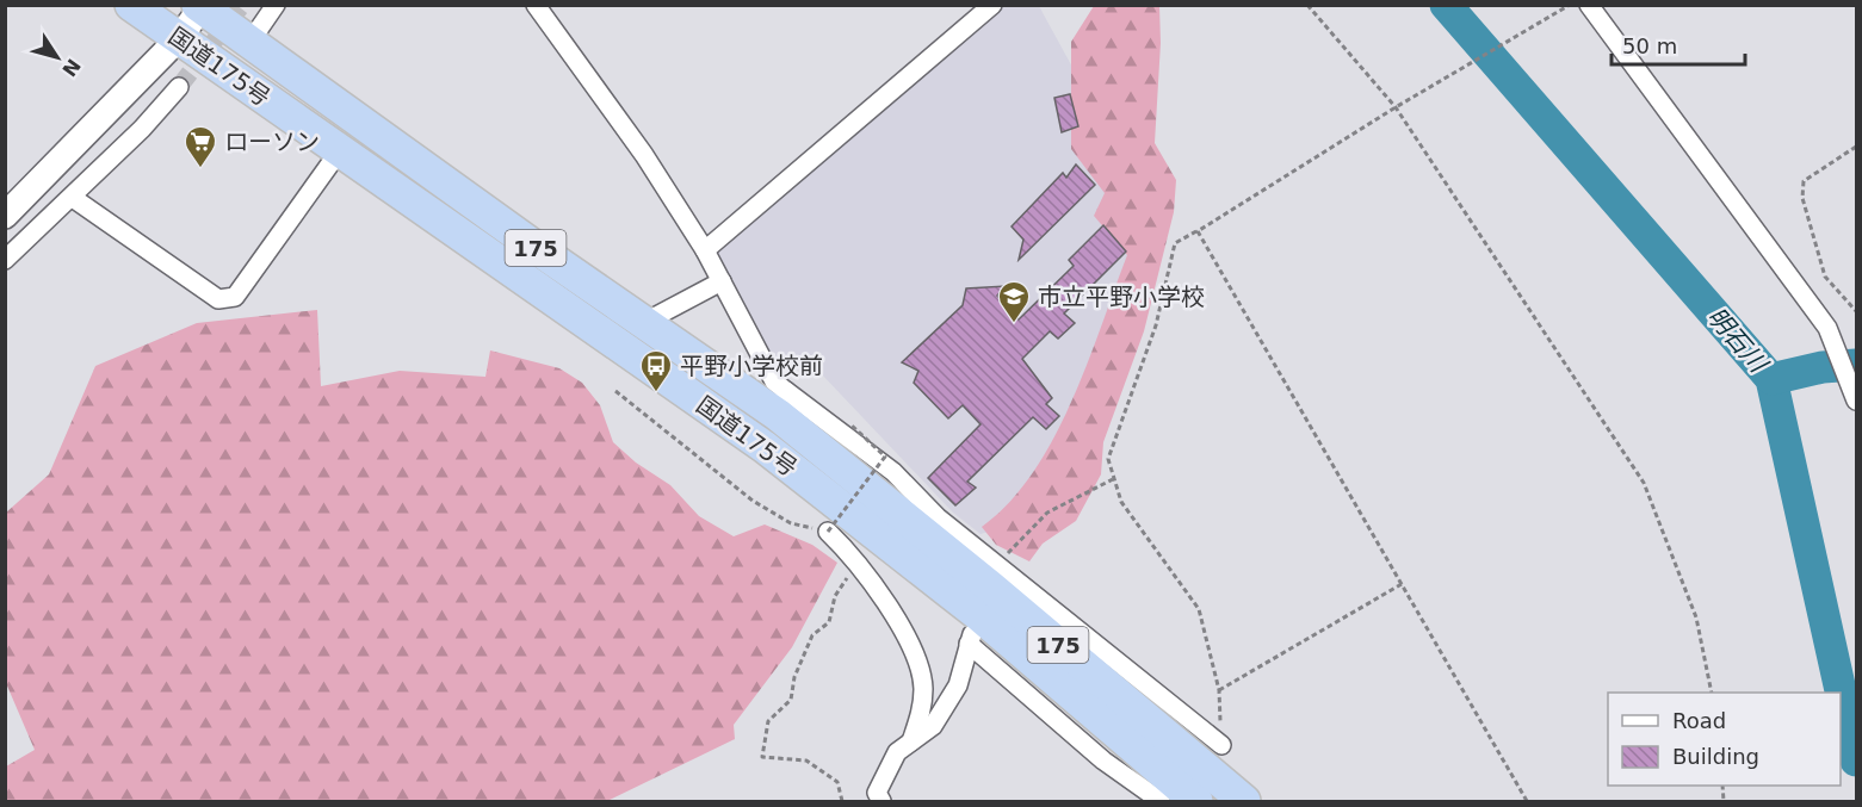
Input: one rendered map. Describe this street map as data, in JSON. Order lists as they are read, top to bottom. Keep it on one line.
{"streets":{"highway":["国道175号","175"]},"water":["明石川"],"places":{"supermarket":["ローソン"],"school or university":["市立平野小学校"],"bus stop":["平野小学校前"]},"legend":["Road","Building"],"scale_bar":"50 m","north":"bottom right"}
